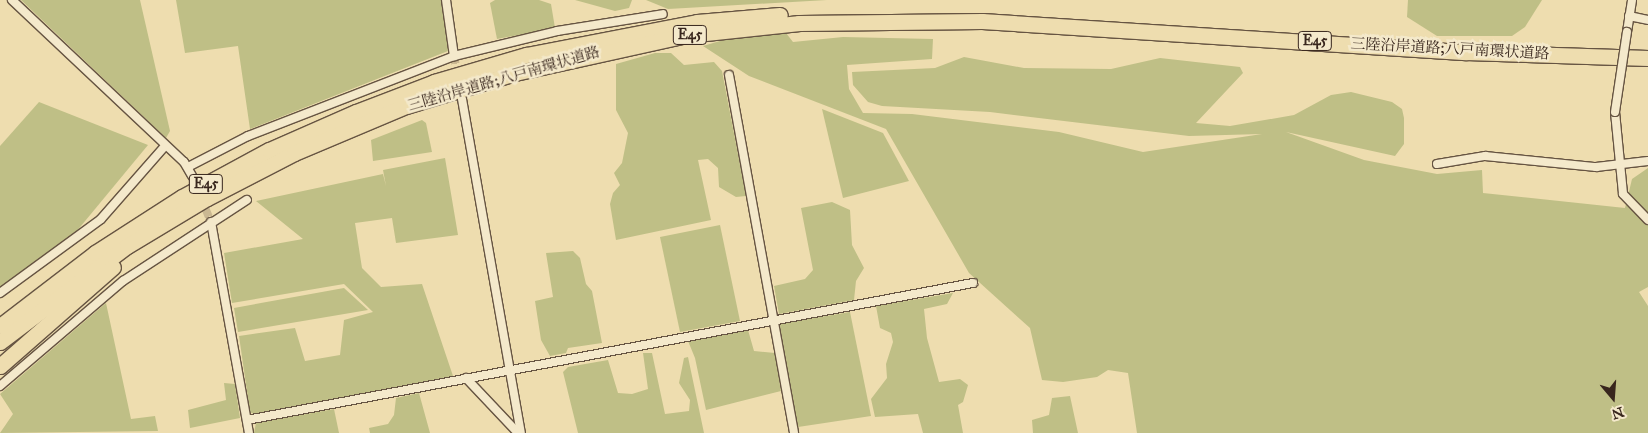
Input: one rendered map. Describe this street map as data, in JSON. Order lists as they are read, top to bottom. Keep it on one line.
{"streets":{"highway":["E45","三陸沿岸道路;八戸南環状道路"]},"north":"bottom"}
